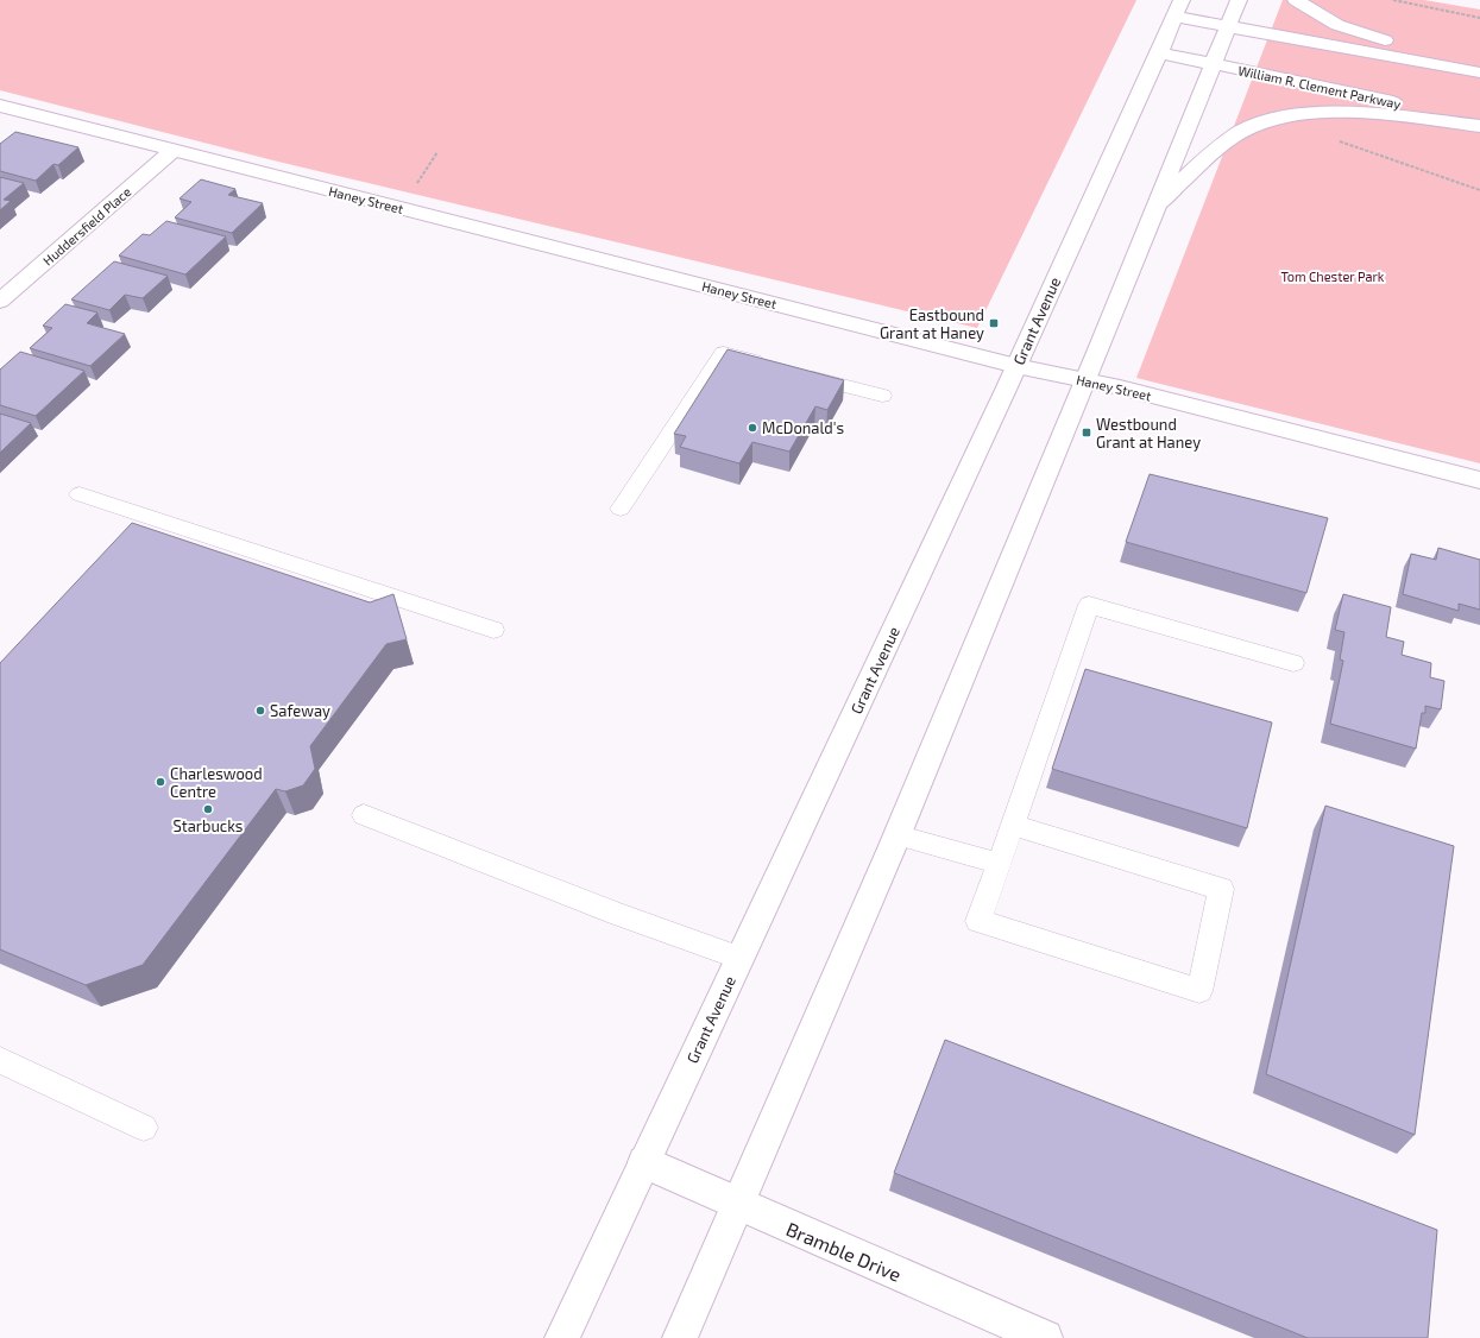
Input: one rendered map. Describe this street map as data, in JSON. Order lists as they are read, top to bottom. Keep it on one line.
{"streets":{"main road":["William R. Clement Parkway","Haney Street","Huddersfield Place","Grant Avenue","Bramble Drive"]},"crossings":[["William R. Clement Parkway","Grant Avenue"],["Haney Street","Huddersfield Place"],["Haney Street","Grant Avenue"],["Grant Avenue","Bramble Drive"]],"parks":["Tom Chester Park"],"places":{"transit":["Eastbound Grant at Haney","Westbound Grant at Haney"],"other":["McDonald's","Safeway","Charleswood Centre","Starbucks"]}}
